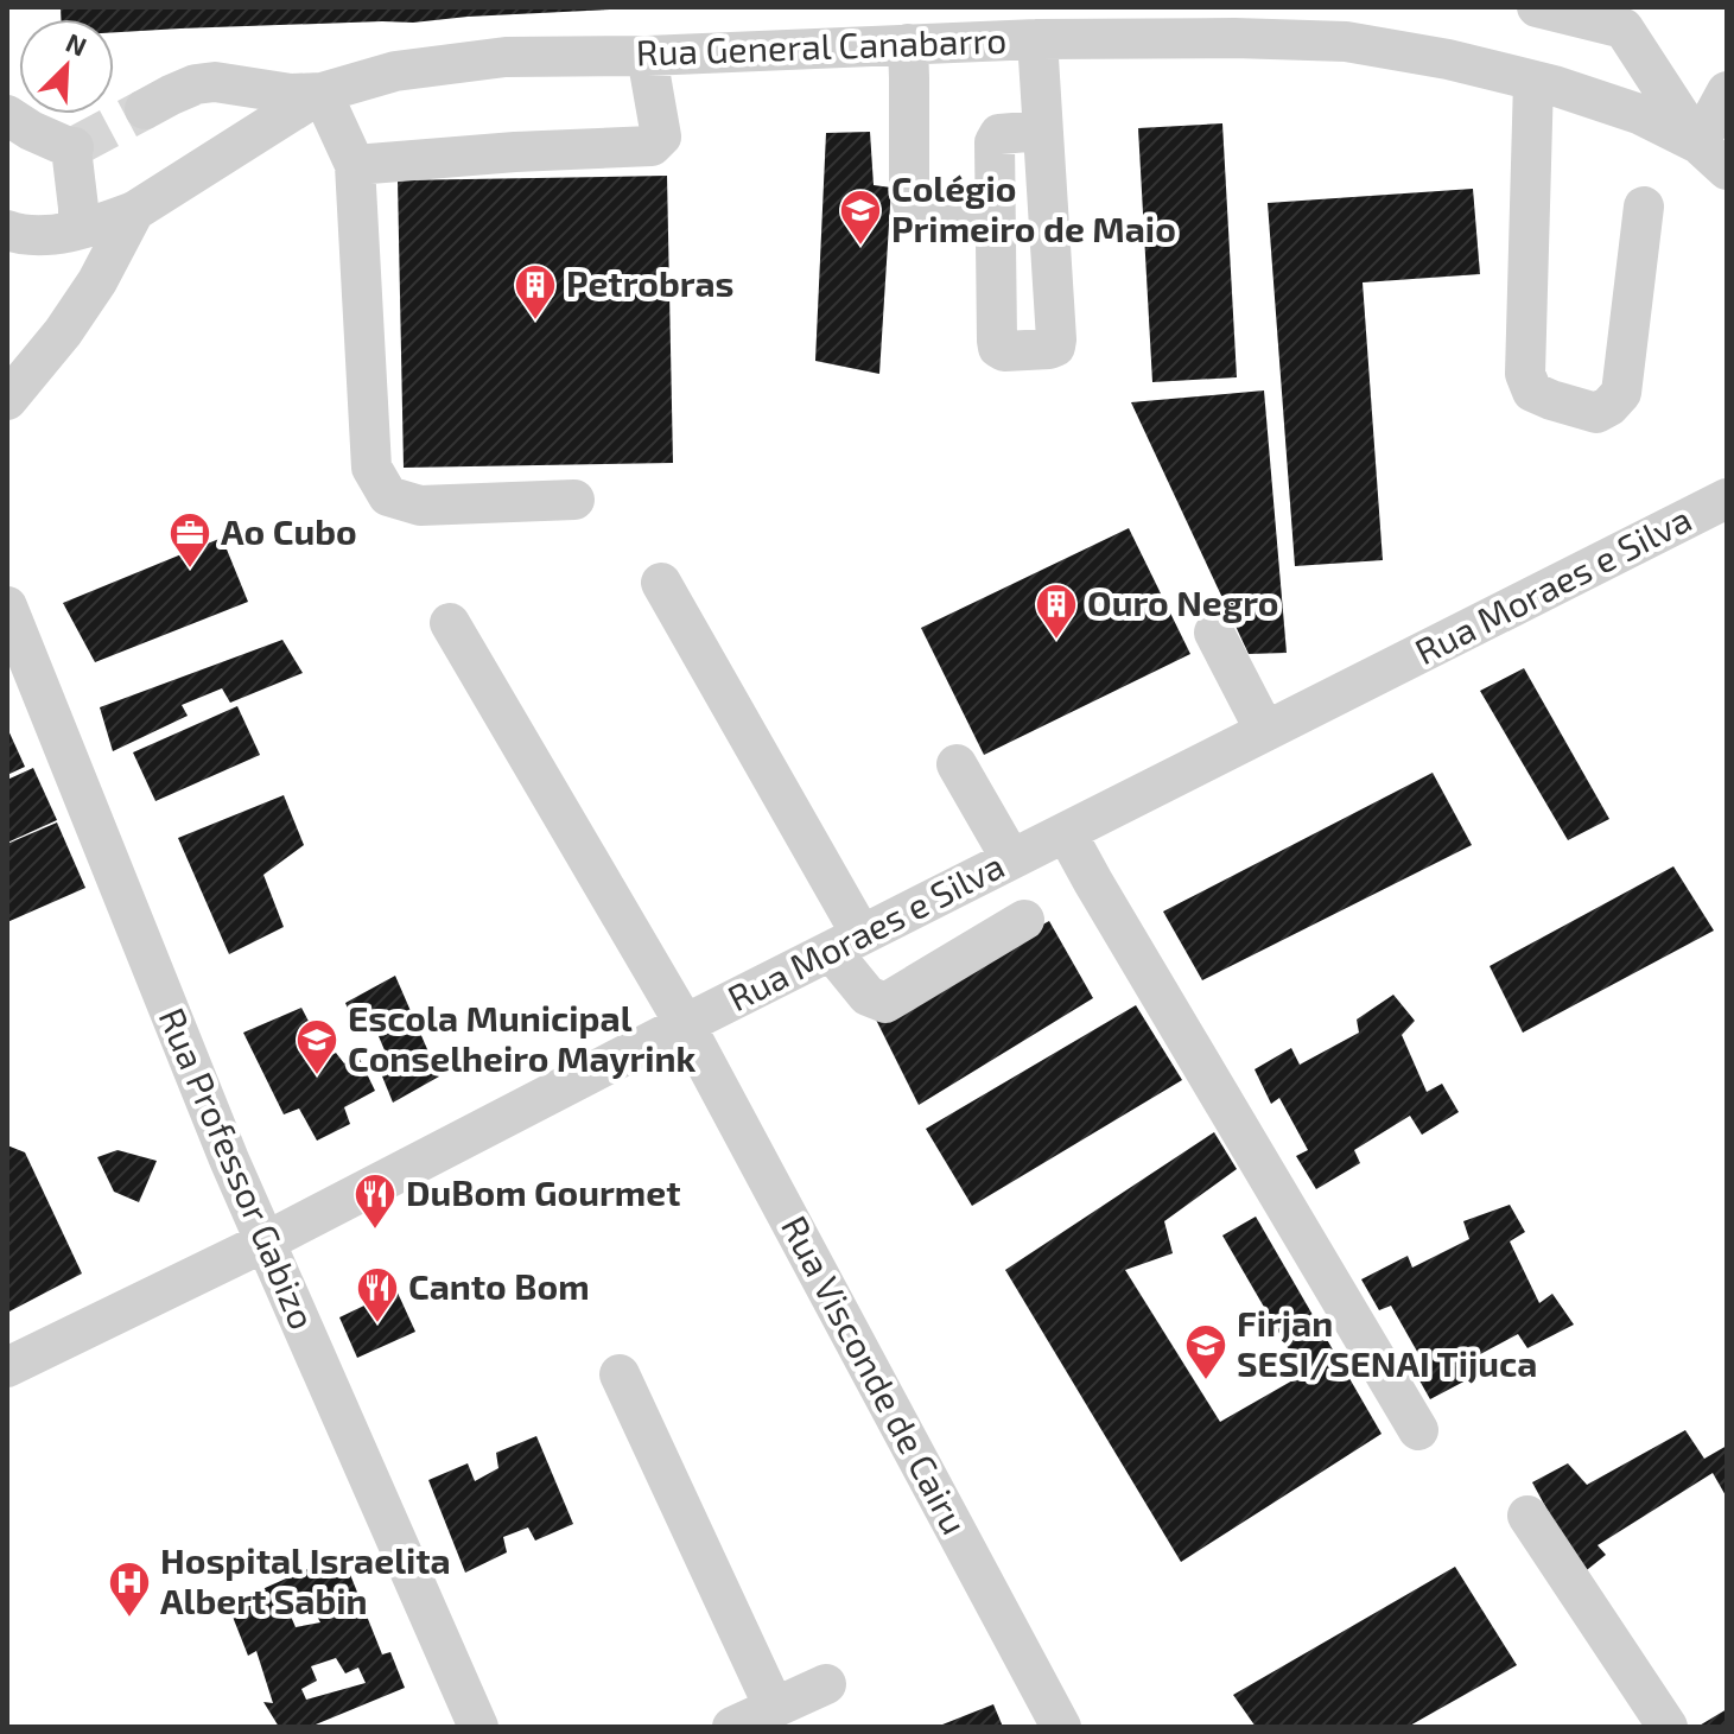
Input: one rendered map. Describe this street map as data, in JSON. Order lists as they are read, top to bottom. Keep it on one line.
{"streets":{"street":["Rua General Canabarro","Rua Moraes e Silva","Rua Professor Gabizo","Rua Visconde de Cairu"]},"crossings":[["Rua Moraes e Silva","Rua Professor Gabizo"],["Rua Moraes e Silva","Rua Visconde de Cairu"]],"places":{"school or university":["Colégio Primeiro de Maio","Escola Municipal Conselheiro Mayrink","Firjan SESI/SENAI Tijuca"],"building":["Petrobras","Ouro Negro"],"office":["Ao Cubo"],"restaurant":["DuBom Gourmet","Canto Bom"],"hospital":["Hospital Israelita Albert Sabin"]},"north":"top right"}
